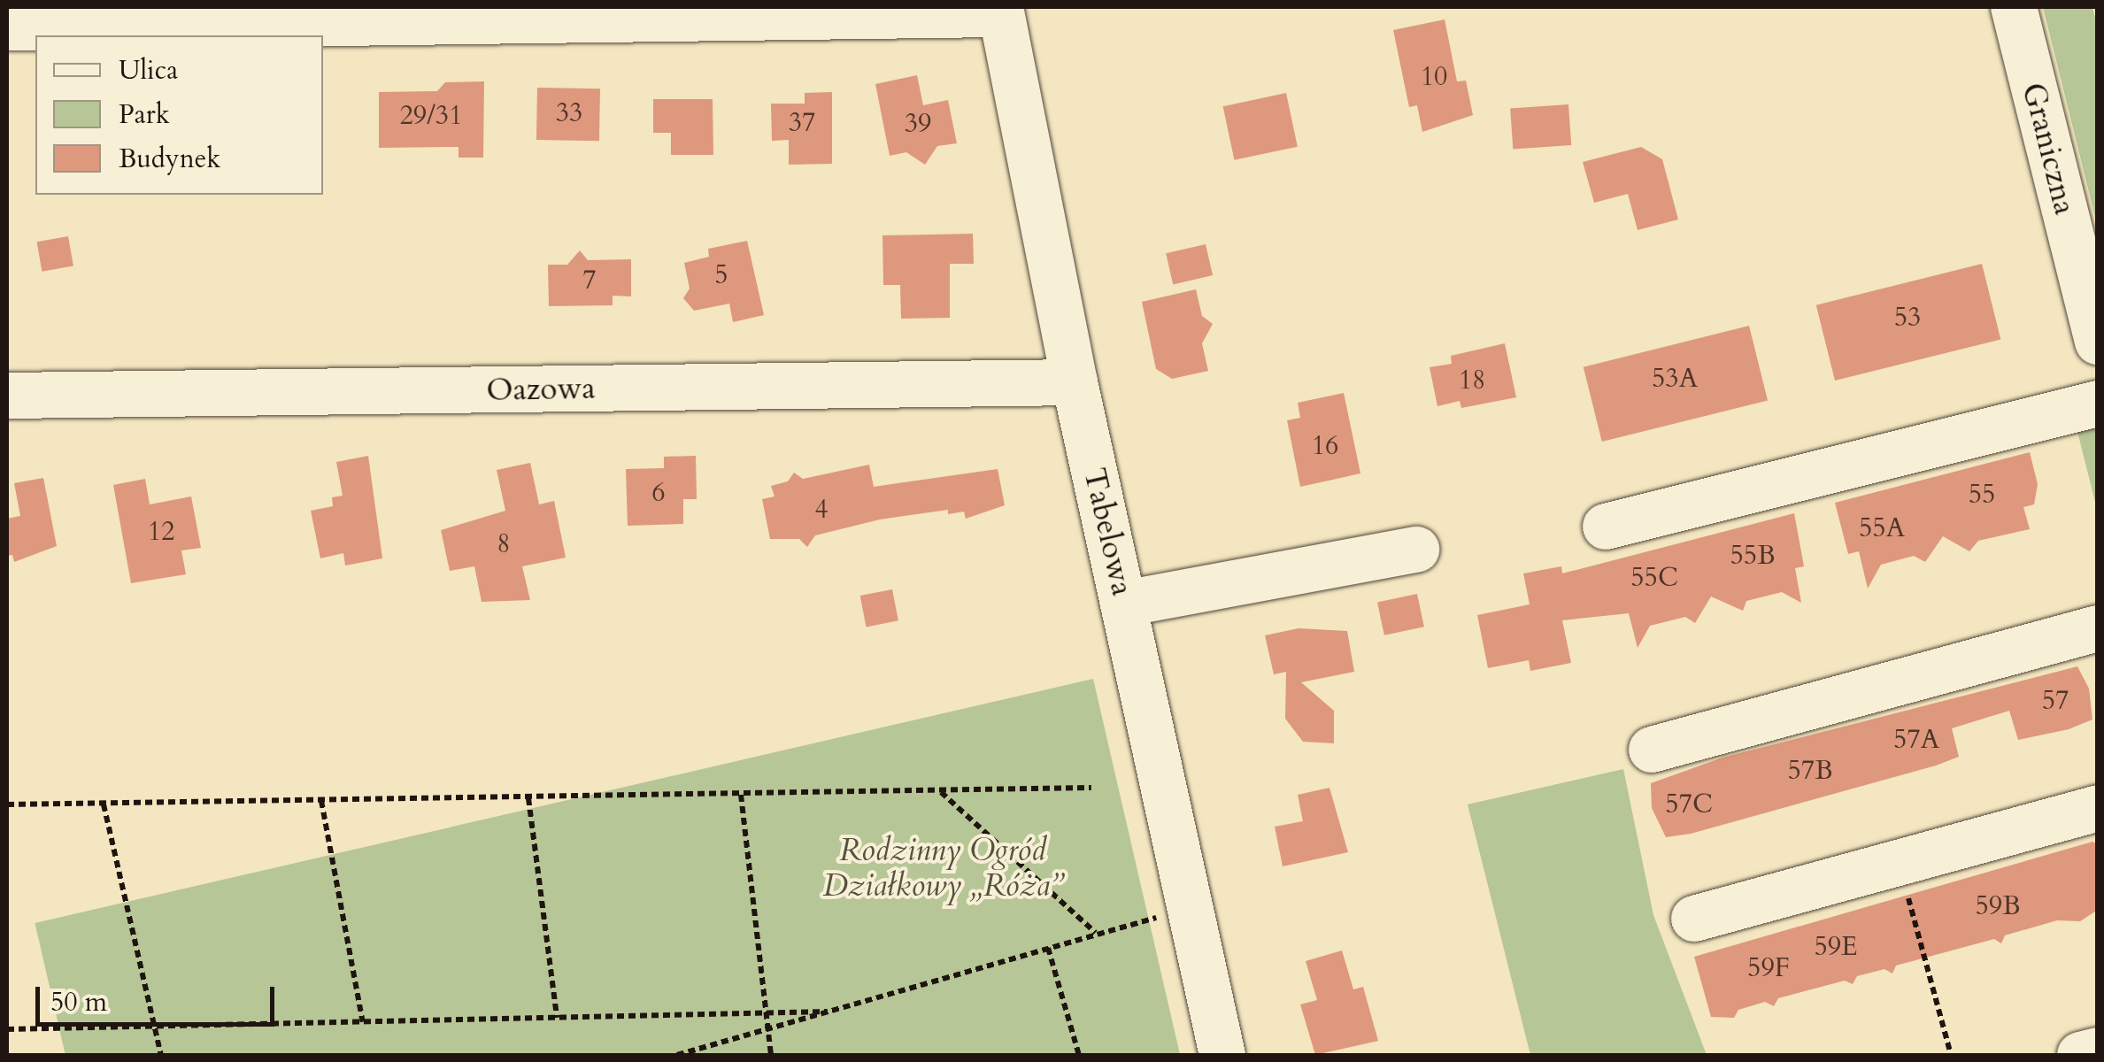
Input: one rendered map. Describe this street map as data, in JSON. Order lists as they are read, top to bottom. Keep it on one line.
{"streets":{"street":["Graniczna","Oazowa","Tabelowa"]},"crossings":[["Oazowa","Tabelowa"]],"parks":["Rodzinny Ogród Działkowy „Róża”"],"house_numbers":["10","33","29/31","37","39","5","7","53","53A","18","16","6","55","4","55A","12","8","55B","55C","57","57A","57B","57C","59B","59E","59F"],"legend":["Ulica","Park","Budynek"],"scale_bar":"50 m"}
